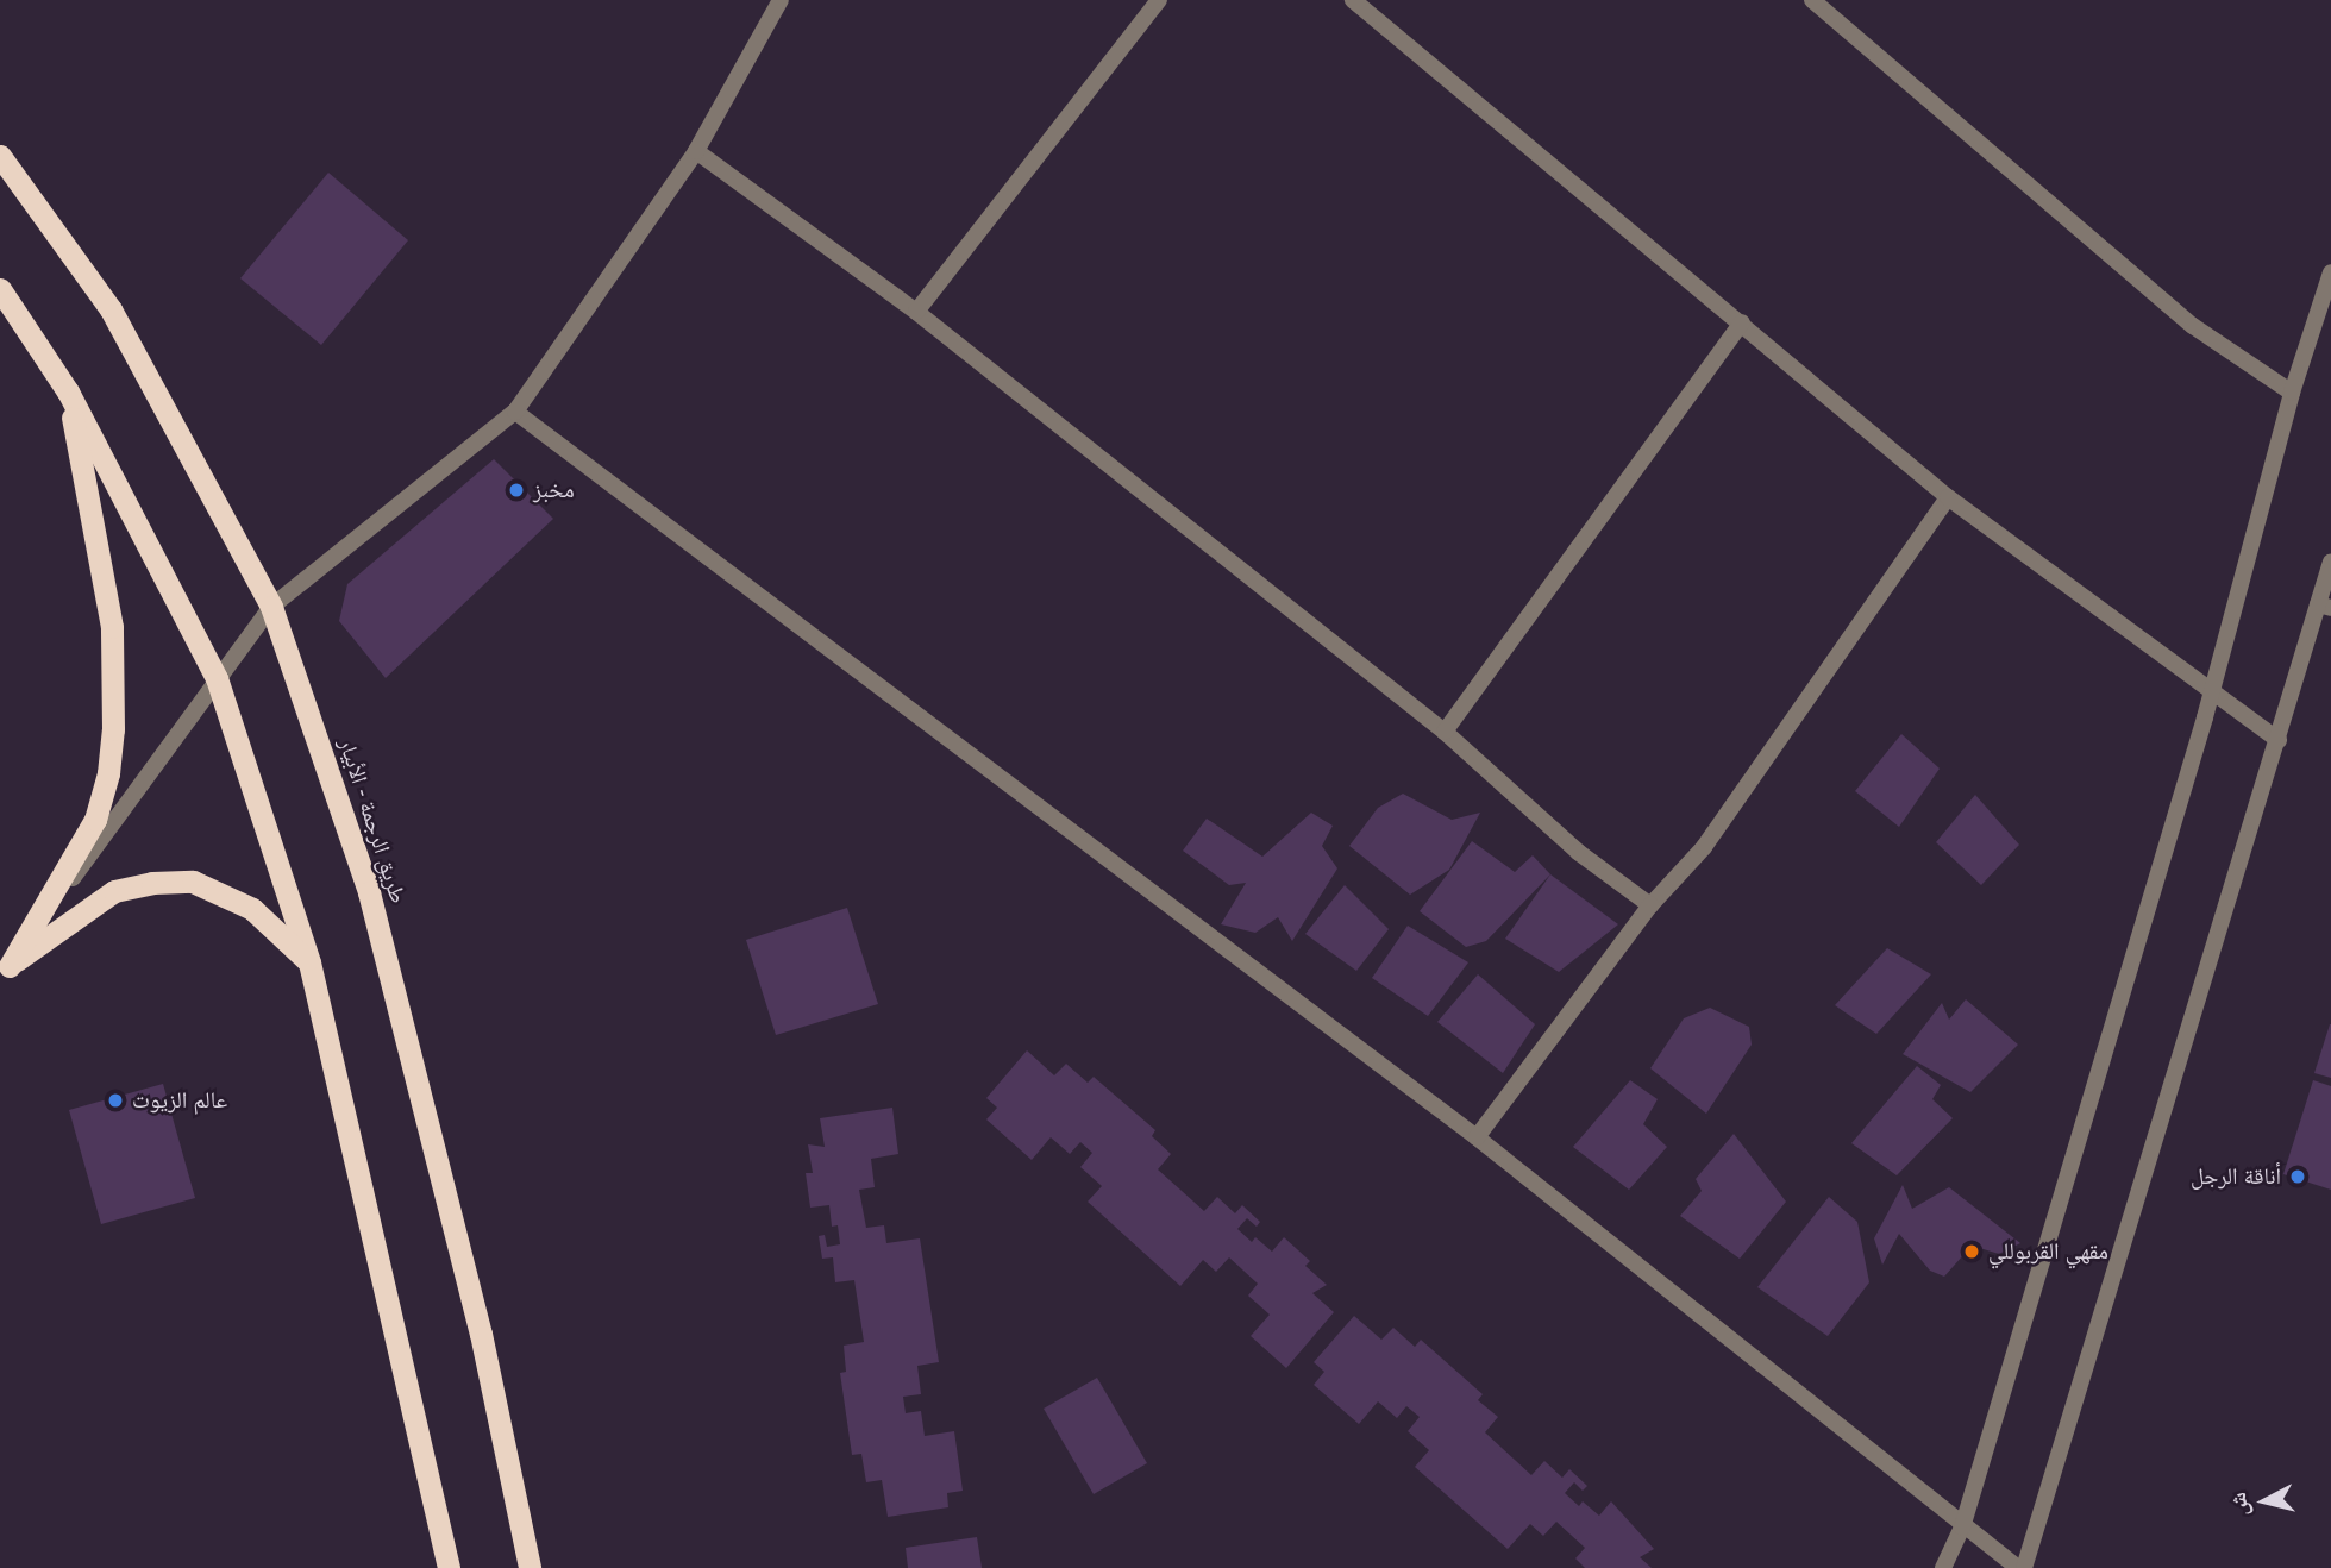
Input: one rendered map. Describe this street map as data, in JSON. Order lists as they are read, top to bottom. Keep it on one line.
{"streets":{"highway":["طريق الرجمة - الأبيار"]},"places":["مخبز","عالم الزيوت","أناقة الرجل","مقهي القربوللي"],"north":"left"}
